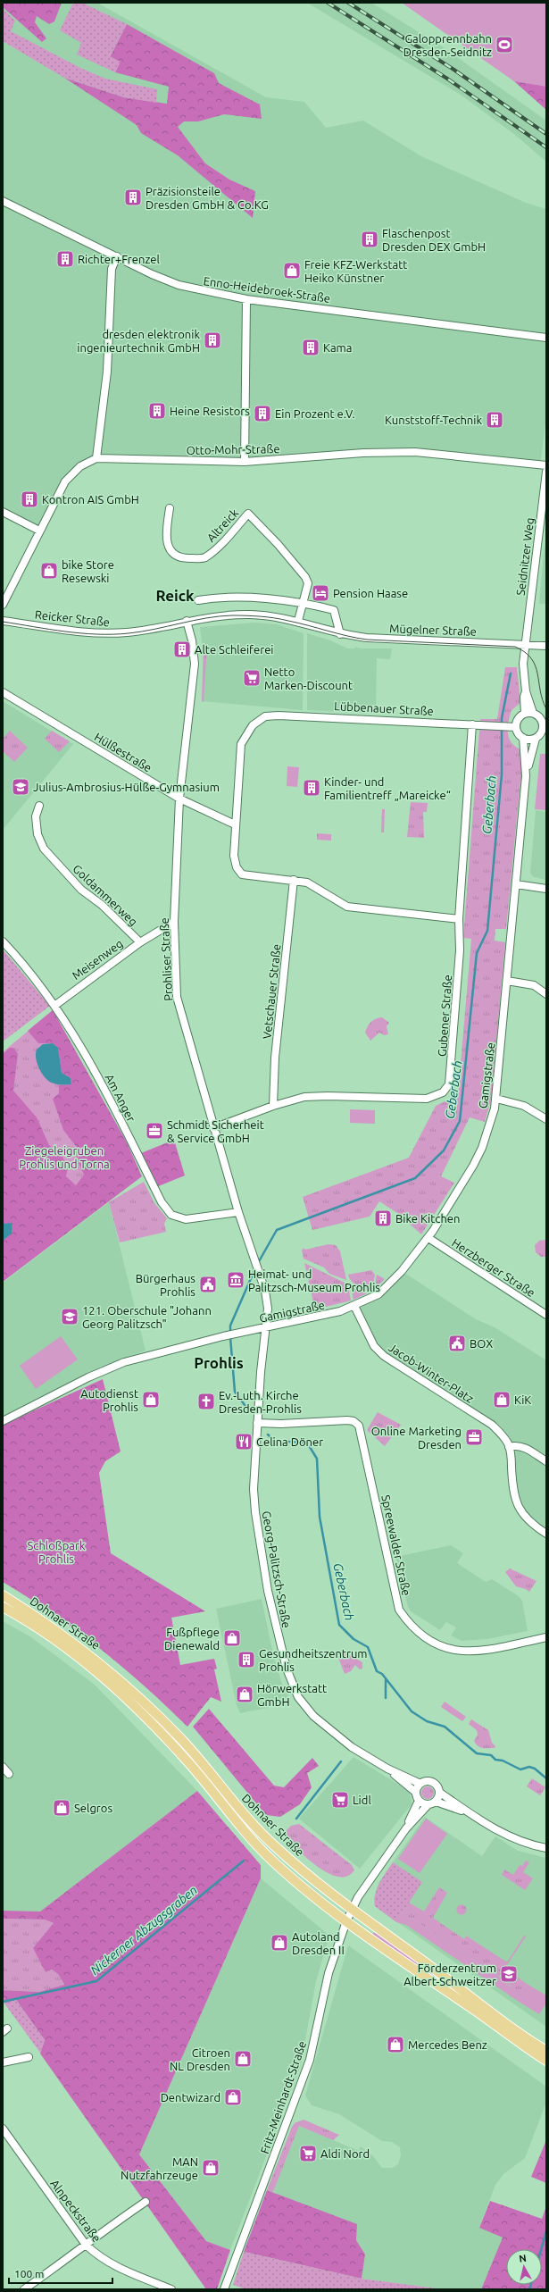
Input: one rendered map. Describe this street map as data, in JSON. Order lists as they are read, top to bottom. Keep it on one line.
{"streets":{"main road":["Dohnaer Straße"],"street":["Enno-Heidebroek-Straße","Otto-Mohr-Straße","Altreick","Seidnitzer Weg","Reicker Straße","Mügelner Straße","Lübbenauer Straße","Hülßestraße","Goldammerweg","Meisenweg","Prohliser Straße","Vetschauer Straße","Gubener Straße","Gamigstraße","Am Anger","Herzberger Straße","Jacob-Winter-Platz","Spreewalder Straße","Georg-Palitzsch-Straße","Fritz-Meinhardt-Straße","Alnpeckstraße"]},"crossings":[["Seidnitzer Weg","Mügelner Straße"],["Seidnitzer Weg","Gamigstraße"],["Reicker Straße","Prohliser Straße"],["Mügelner Straße","Gamigstraße"],["Lübbenauer Straße","Hülßestraße"],["Lübbenauer Straße","Gubener Straße"],["Lübbenauer Straße","Gamigstraße"],["Hülßestraße","Prohliser Straße"],["Goldammerweg","Meisenweg"],["Meisenweg","Prohliser Straße"],["Meisenweg","Am Anger"],["Prohliser Straße","Gubener Straße"],["Prohliser Straße","Gamigstraße"],["Prohliser Straße","Am Anger"],["Prohliser Straße","Georg-Palitzsch-Straße"],["Vetschauer Straße","Gubener Straße"],["Gamigstraße","Herzberger Straße"],["Gamigstraße","Jacob-Winter-Platz"],["Gamigstraße","Georg-Palitzsch-Straße"],["Spreewalder Straße","Georg-Palitzsch-Straße"],["Dohnaer Straße","Fritz-Meinhardt-Straße"]],"districts":["Reick","Prohlis"],"water":["Geberbach","Nickerner Abzugsgraben"],"parks":["Ziegeleigruben Prohlis und Torna","Schloßpark Prohlis"],"places":{"sports":["Galopprennbahn Dresden-Seidnitz"],"building":["Präzisionsteile Dresden GmbH & Co.KG","Flaschenpost Dresden DEX GmbH","Richter+Frenzel","dresden elektronik ingenieurtechnik GmbH","Kama","Heine Resistors","Ein Prozent e.V.","Kunststoff-Technik","Kontron AIS GmbH","Alte Schleiferei","Kinder- und Familientreff „Mareicke“","Bike Kitchen","Gesundheitszentrum Prohlis"],"shop":["Freie KFZ-Werkstatt Heiko Künstner","bike Store Resewski","Autodienst Prohlis","KiK","Fußpflege Dienewald","Hörwerkstatt GmbH","Selgros","Autoland Dresden II","Mercedes Benz","Citroen NL Dresden","Dentwizard","MAN Nutzfahrzeuge"],"hotel":["Pension Haase"],"supermarket":["Netto Marken-Discount","Lidl","Aldi Nord"],"school or university":["Julius-Ambrosius-Hülße-Gymnasium","121. Oberschule \"Johann Georg Palitzsch\"","Förderzentrum Albert-Schweitzer"],"office":["Schmidt Sicherheit & Service GmbH","Online Marketing Dresden"],"museum":["Heimat- und Palitzsch-Museum Prohlis"],"public building":["Bürgerhaus Prohlis","BOX"],"church":["Ev.-Luth. Kirche Dresden-Prohlis"],"restaurant":["Celina Döner"]},"scale_bar":"100 m","north":"top"}
